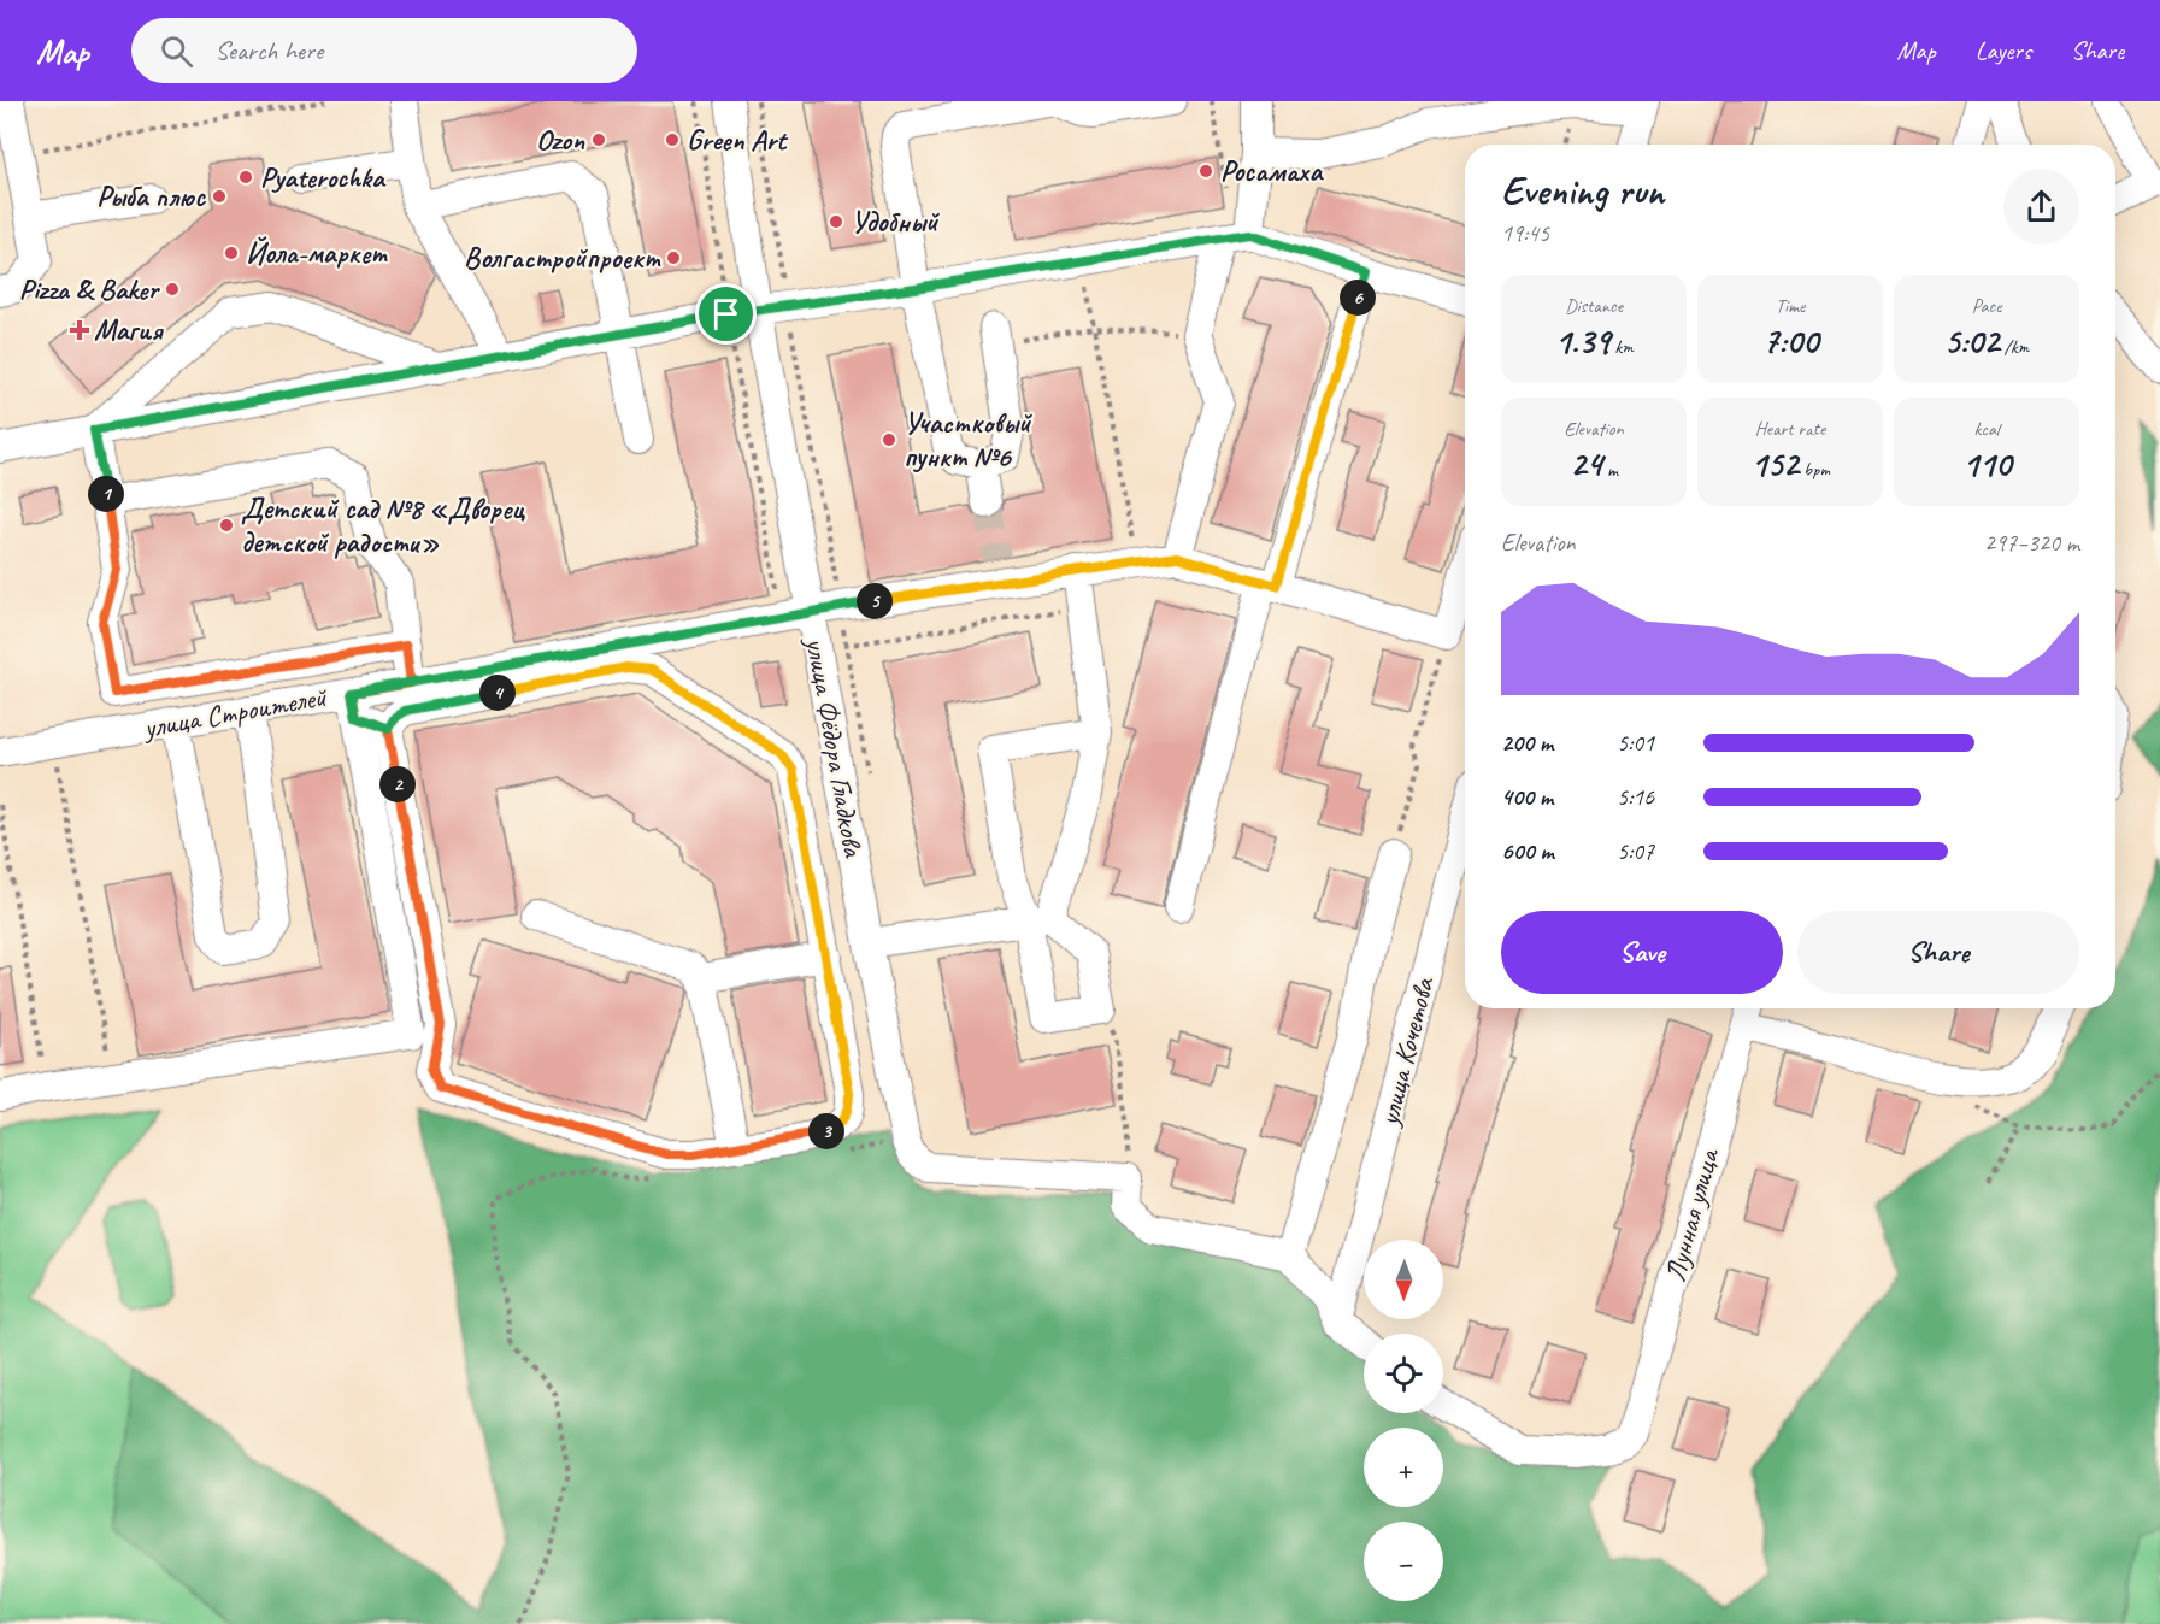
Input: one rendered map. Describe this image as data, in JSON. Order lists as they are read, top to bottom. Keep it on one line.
{"streets":{"street":["улица Строителей","улица Фёдора Гладкова","улица Кочетова","Лунная улица"]},"crossings":[["улица Строителей","улица Фёдора Гладкова"]],"places":{"other":["Ozon","Green Art","Росамаха","Pyaterochka","Рыба плюс","Удобный","Йола-маркет","Волгастройпроект","Pizza & Baker","Участковый пункт №6","Детский сад №8 «Дворец детской радости»"],"health":["Магия"]},"north":"bottom","page":{"header":"Map","search":"Search here","nav":["Map","Layers","Share"],"heading":["Evening run","19:45"],"stats":[["Distance","1.39 km"],["Time","7:00"],["Pace","5:02 /km"],["Elevation","24 m"],["Heart rate","152 bpm"],["kcal","110"]],"pins":["6","1","5","4","2","3"],"chart":["Elevation","297–320 m"],"list":[{"name":"200 m","note":"5:01"},{"name":"400 m","note":"5:16"},{"name":"600 m","note":"5:07"}],"buttons":["Save","Share"],"map_buttons":["+","−"]}}
